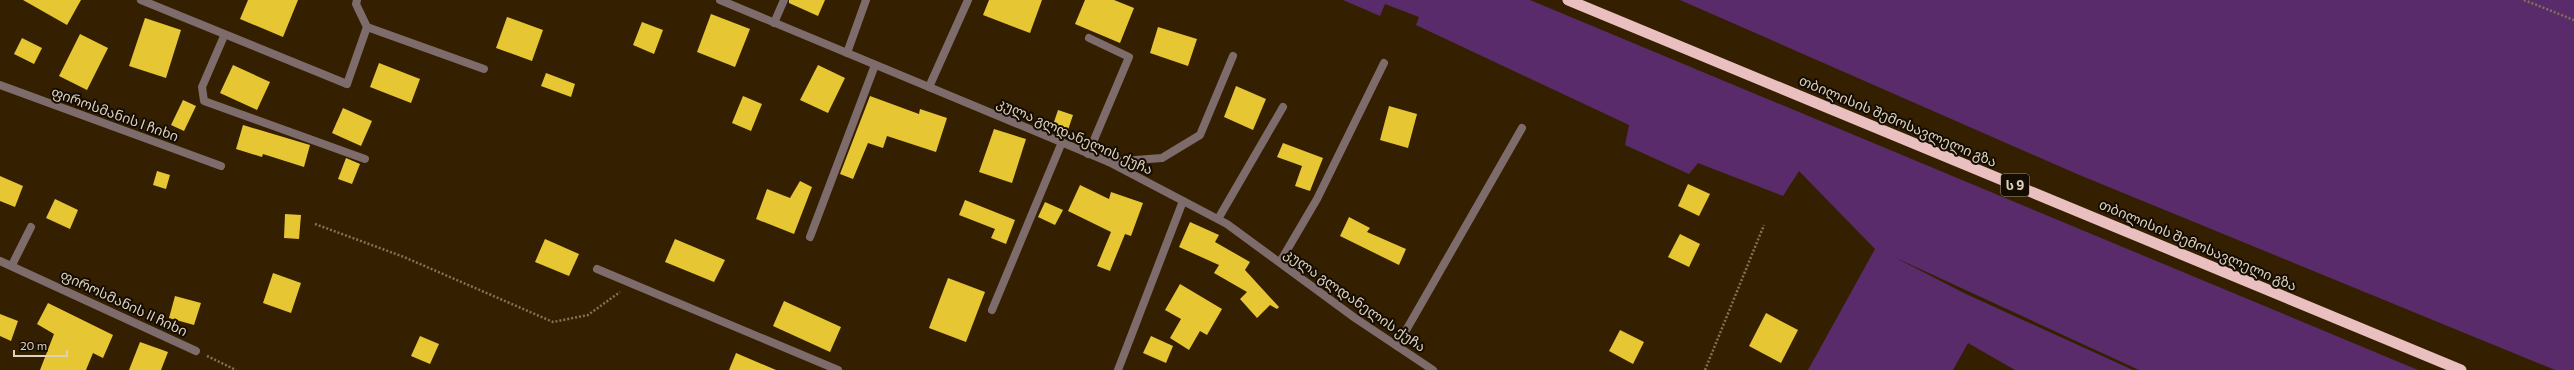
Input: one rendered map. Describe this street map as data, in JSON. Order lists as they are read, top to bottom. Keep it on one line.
{"streets":{"highway":["თბილისის შემოსავლელი გზა","ს 9"],"street":["ფიროსმანის I ჩიხი","კულა გლდანელის ქუჩა","ფიროსმანის II ჩიხი"]},"scale_bar":"20 m"}
